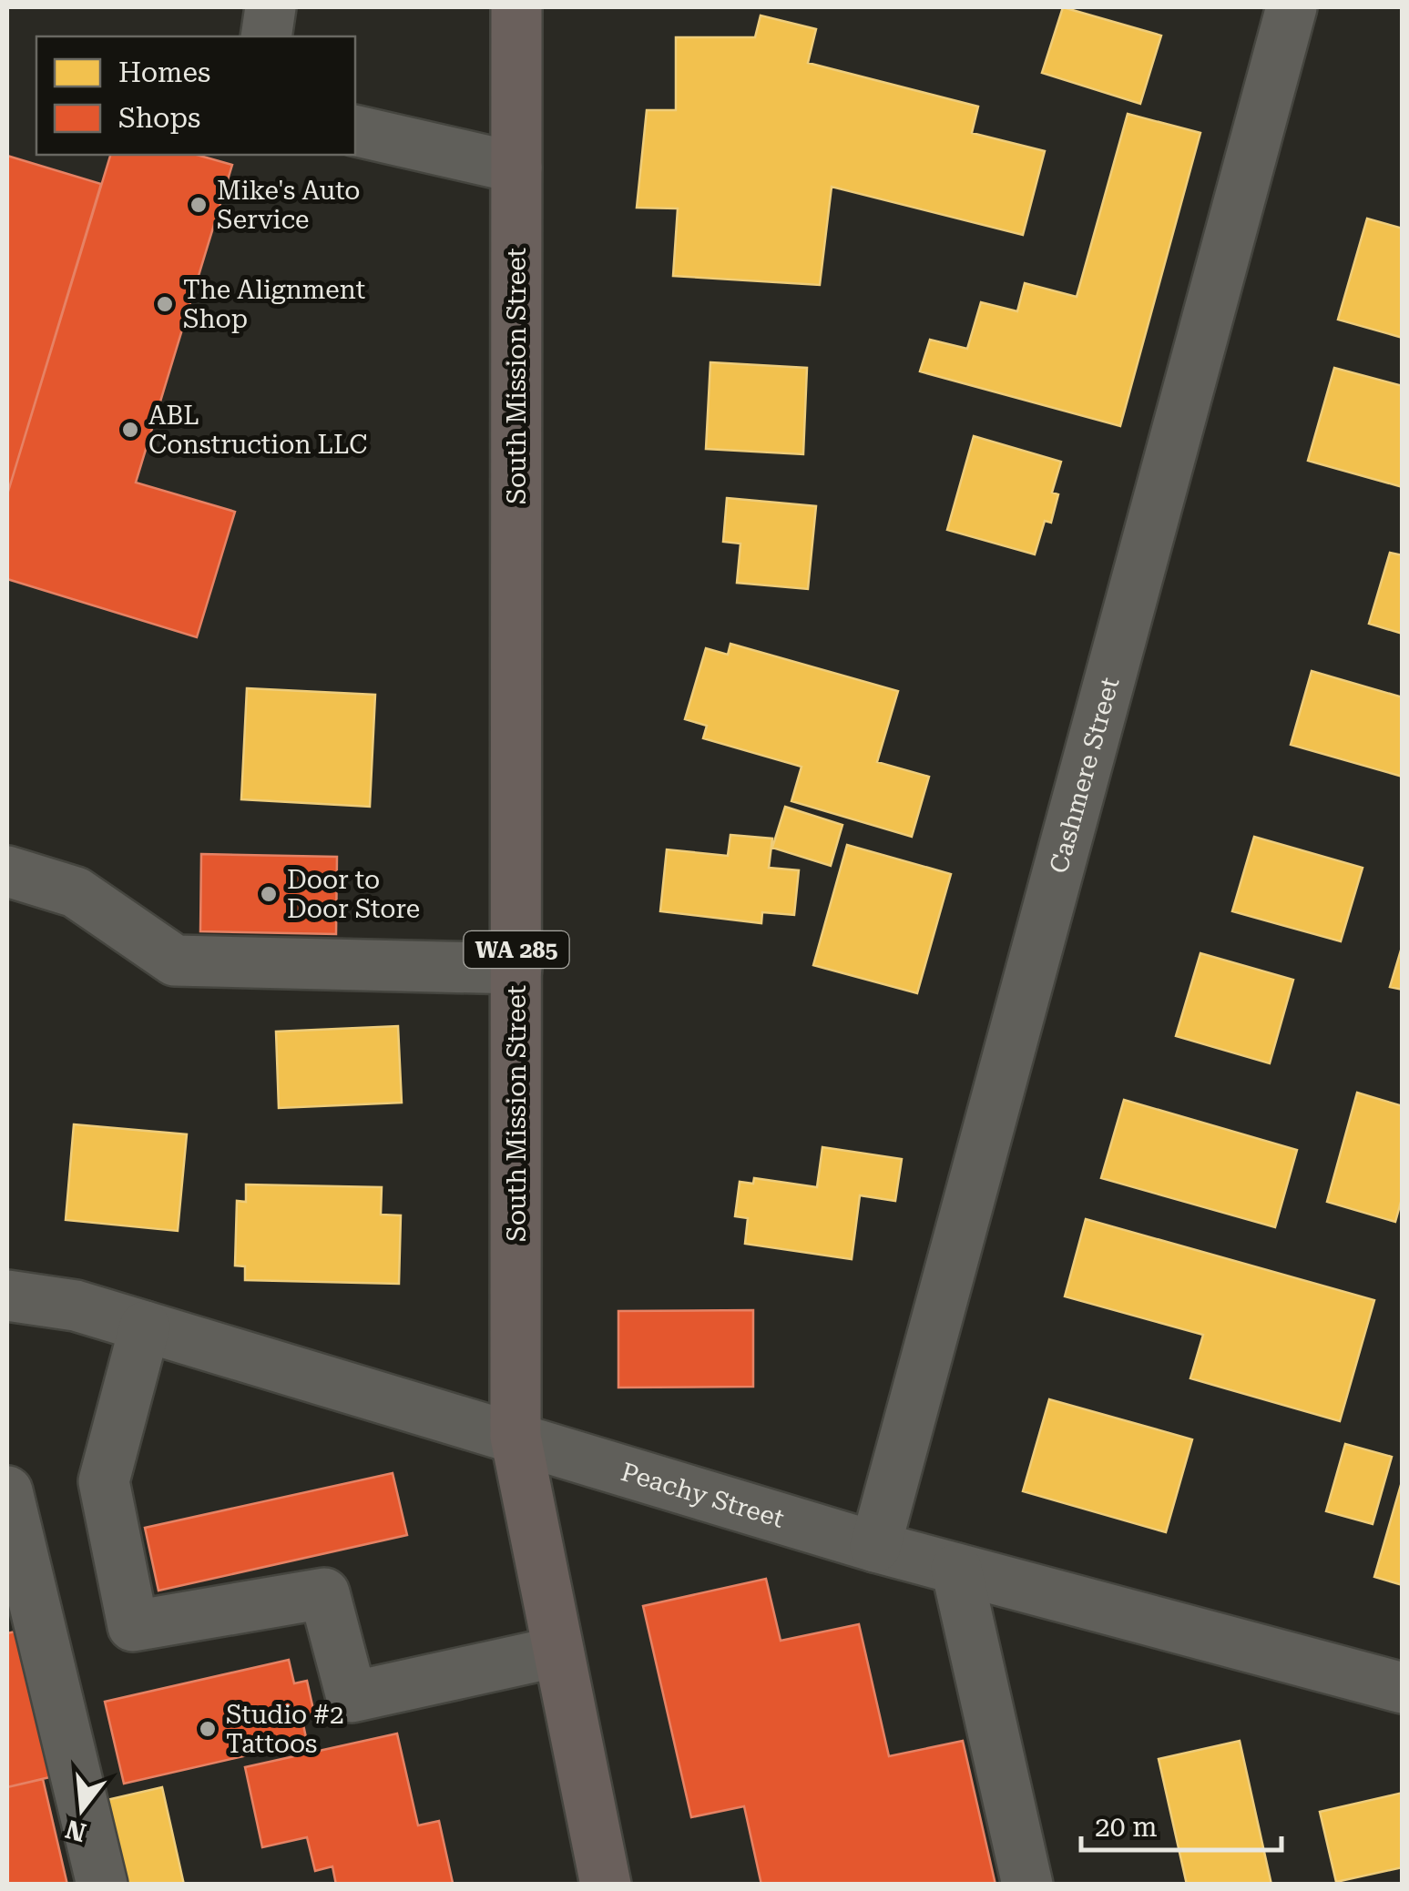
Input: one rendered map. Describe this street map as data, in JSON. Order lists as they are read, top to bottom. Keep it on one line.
{"streets":{"main road":["South Mission Street","WA 285"],"street":["Cashmere Street","Peachy Street"]},"crossings":[["South Mission Street","Peachy Street"],["Cashmere Street","Peachy Street"]],"places":["Mike's Auto Service","The Alignment Shop","ABL Construction LLC","Door to Door Store","Studio #2 Tattoos"],"legend":["Homes","Shops"],"scale_bar":"20 m","north":"bottom"}
